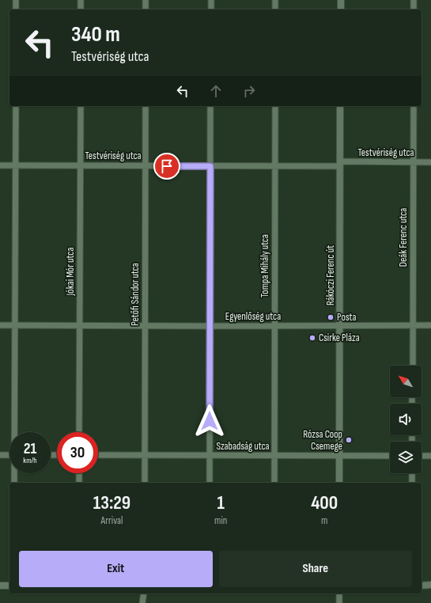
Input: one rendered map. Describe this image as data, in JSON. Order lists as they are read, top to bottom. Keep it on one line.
{"streets":{"street":["Testvériség utca","Deák Ferenc utca","Tompa Mihály utca","Jókai Mór utca","Rákóczi Ferenc út","Petőfi Sándor utca","Egyenlőség utca","Szabadság utca"]},"crossings":[["Testvériség utca","Deák Ferenc utca"],["Testvériség utca","Tompa Mihály utca"],["Testvériség utca","Jókai Mór utca"],["Testvériség utca","Rákóczi Ferenc út"],["Testvériség utca","Petőfi Sándor utca"],["Deák Ferenc utca","Egyenlőség utca"],["Tompa Mihály utca","Egyenlőség utca"],["Tompa Mihály utca","Szabadság utca"],["Jókai Mór utca","Egyenlőség utca"],["Rákóczi Ferenc út","Egyenlőség utca"],["Rákóczi Ferenc út","Szabadság utca"],["Petőfi Sándor utca","Egyenlőség utca"],["Petőfi Sándor utca","Szabadság utca"]],"places":["Posta","Csirke Pláza","Rózsa Coop Csemege"],"north":"top left","page":{"turn":["340 m","Testvériség utca"],"speed":"21 km/h","limit":"30","eta":["13:29","Arrival","1","min","400","m"],"buttons":["Exit","Share"]}}
